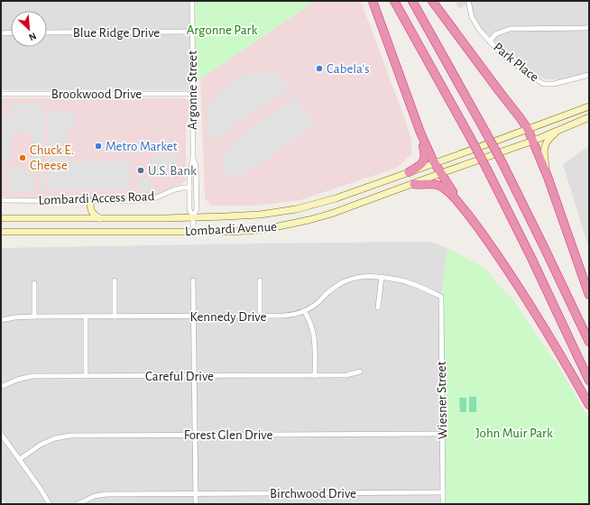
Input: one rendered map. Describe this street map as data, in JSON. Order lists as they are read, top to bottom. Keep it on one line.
{"streets":{"main road":["Lombardi Avenue"],"street":["Blue Ridge Drive","Park Place","Argonne Street","Brookwood Drive","Lombardi Access Road","Kennedy Drive","Careful Drive","Wiesner Street","Forest Glen Drive","Birchwood Drive"]},"crossings":[["Blue Ridge Drive","Argonne Street"],["Argonne Street","Brookwood Drive"],["Argonne Street","Lombardi Access Road"],["Argonne Street","Lombardi Avenue"],["Kennedy Drive","Wiesner Street"],["Wiesner Street","Forest Glen Drive"],["Wiesner Street","Birchwood Drive"]],"parks":["Argonne Park","John Muir Park"],"places":["Cabela's","Metro Market","Chuck E. Cheese","U.S. Bank"],"north":"bottom right"}
